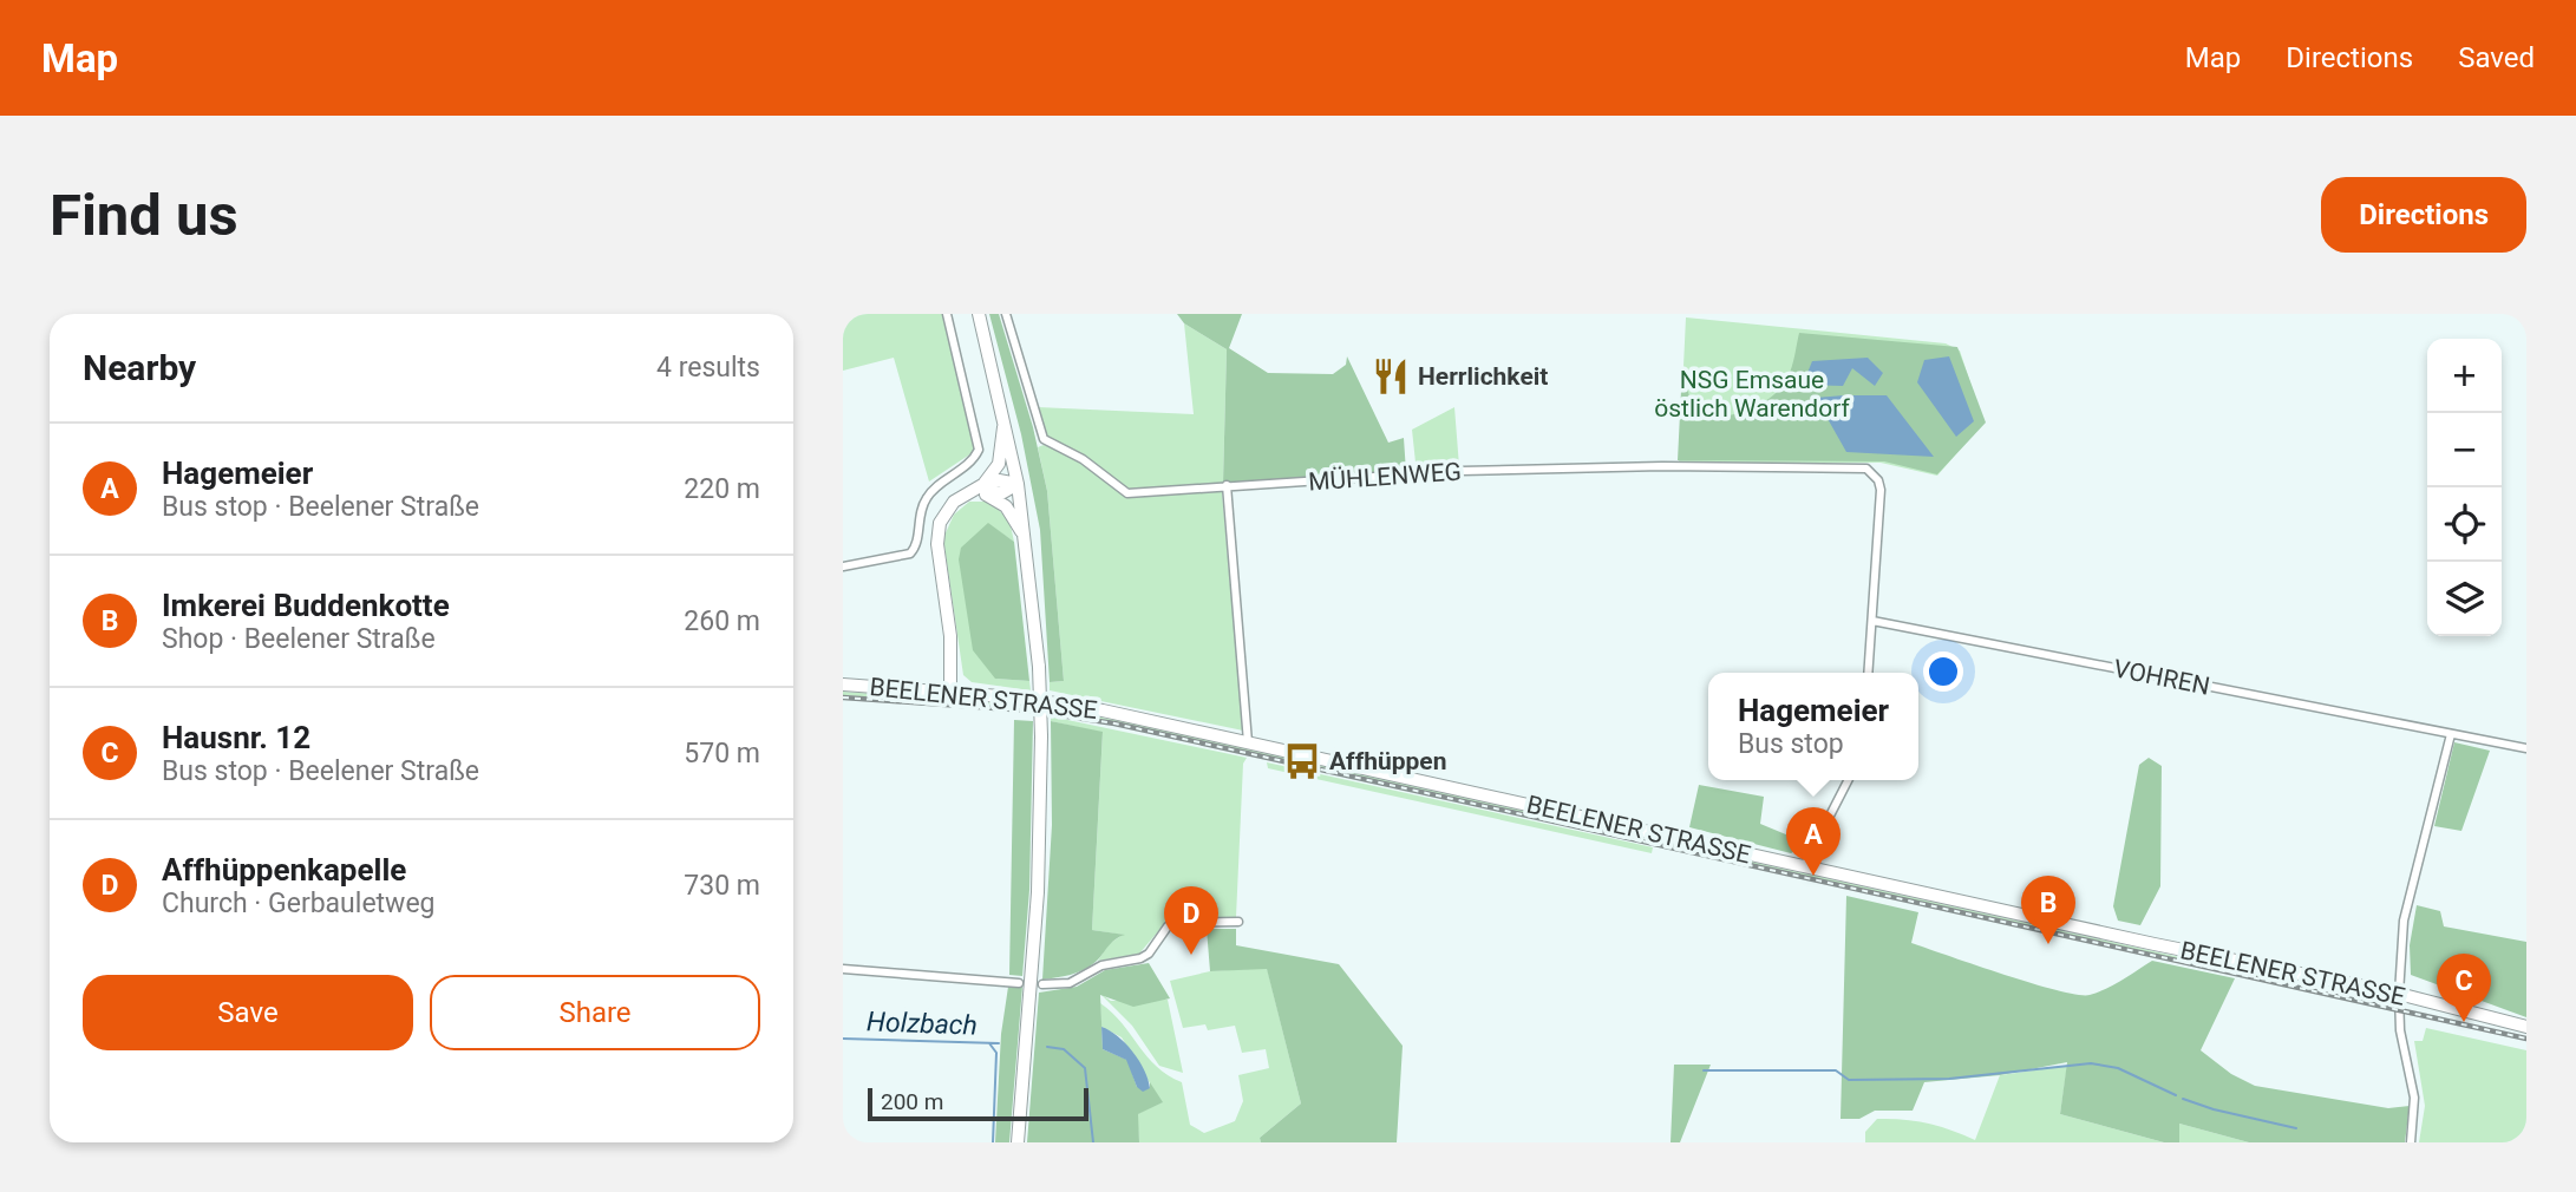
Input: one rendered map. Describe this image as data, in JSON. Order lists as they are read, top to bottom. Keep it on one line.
{"streets":{"main road":["BEELENER STRASSE"],"street":["MÜHLENWEG","VOHREN"]},"crossings":[["MÜHLENWEG","VOHREN"]],"water":["Holzbach"],"parks":["NSG Emsaue östlich Warendorf"],"places":{"restaurant":["Herrlichkeit"],"bus stop":["Affhüppen"]},"scale_bar":"200 m","page":{"header":"Map","nav":["Map","Directions","Saved"],"buttons":["Directions",["Save","Share"]],"title":"Find us","heading":["Nearby","4 results"],"map_buttons":["+","−"],"list":[{"mark":"A","name":"Hagemeier","note":"Bus stop · Beelener Straße","value":"220 m"},{"mark":"B","name":"Imkerei Buddenkotte","note":"Shop · Beelener Straße","value":"260 m"},{"mark":"C","name":"Hausnr. 12","note":"Bus stop · Beelener Straße","value":"570 m"},{"mark":"D","name":"Affhüppenkapelle","note":"Church · Gerbauletweg","value":"730 m"}],"popup":["Hagemeier","Bus stop"],"pins":["A","B","D","C"],"scale":"200 m"}}
